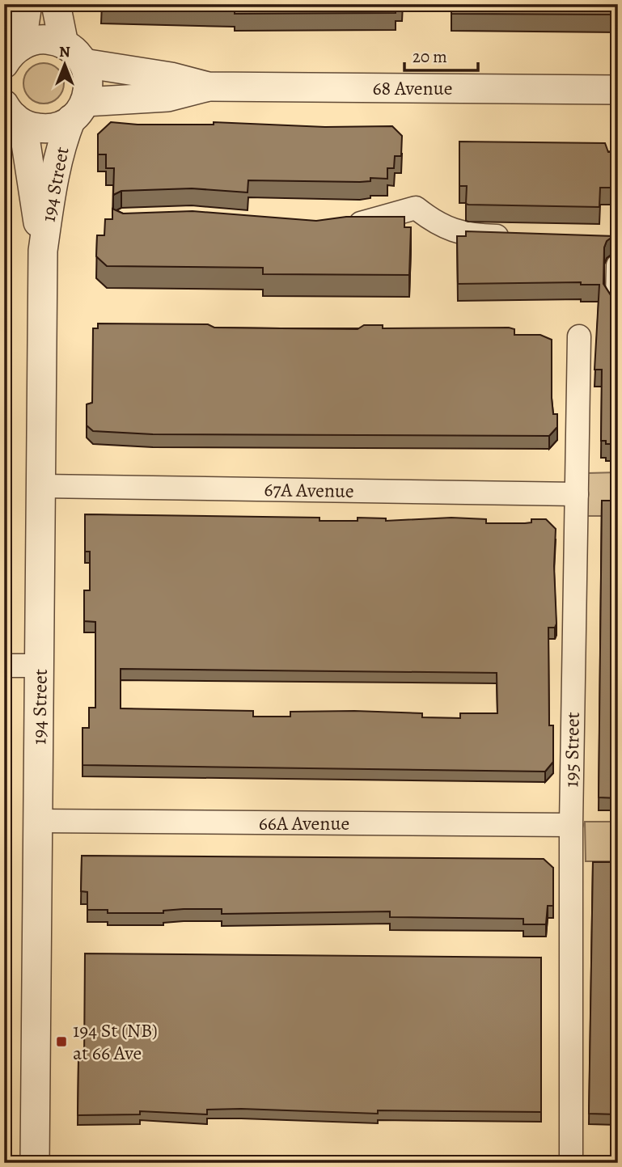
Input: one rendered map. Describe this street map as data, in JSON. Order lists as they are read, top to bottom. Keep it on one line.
{"streets":{"street":["68 Avenue","194 Street","67A Avenue","195 Street","66A Avenue"]},"crossings":[["68 Avenue","194 Street"],["194 Street","67A Avenue"],["194 Street","66A Avenue"],["67A Avenue","195 Street"],["195 Street","66A Avenue"]],"places":{"transit":["194 St (NB) at 66 Ave"]},"scale_bar":"20 m","north":"top"}
